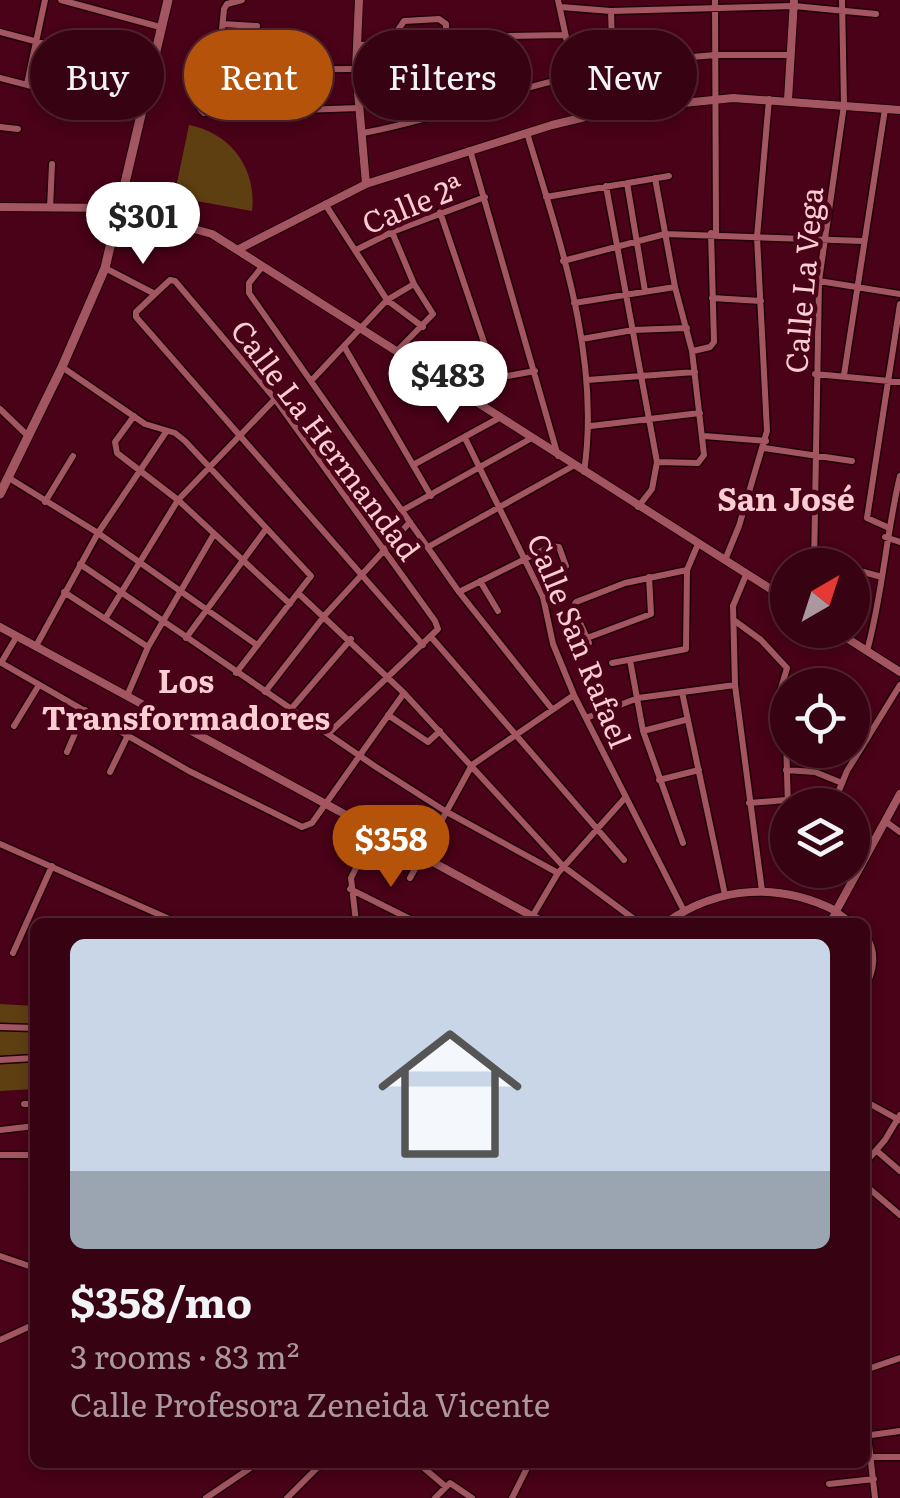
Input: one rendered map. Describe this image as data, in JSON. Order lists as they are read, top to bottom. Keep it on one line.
{"streets":{"street":["Calle 2ª","Calle La Vega","Calle La Hermandad","Calle San Rafael"]},"districts":["San José","Los Transformadores"],"north":"top right","page":{"chip":["Buy","Rent","Filters","New"],"price":["$301","$483","$358"],"list":[{"name":"$358/mo","note":"3 rooms · 83 m² · Calle Profesora Zeneida Vicente"}]}}
